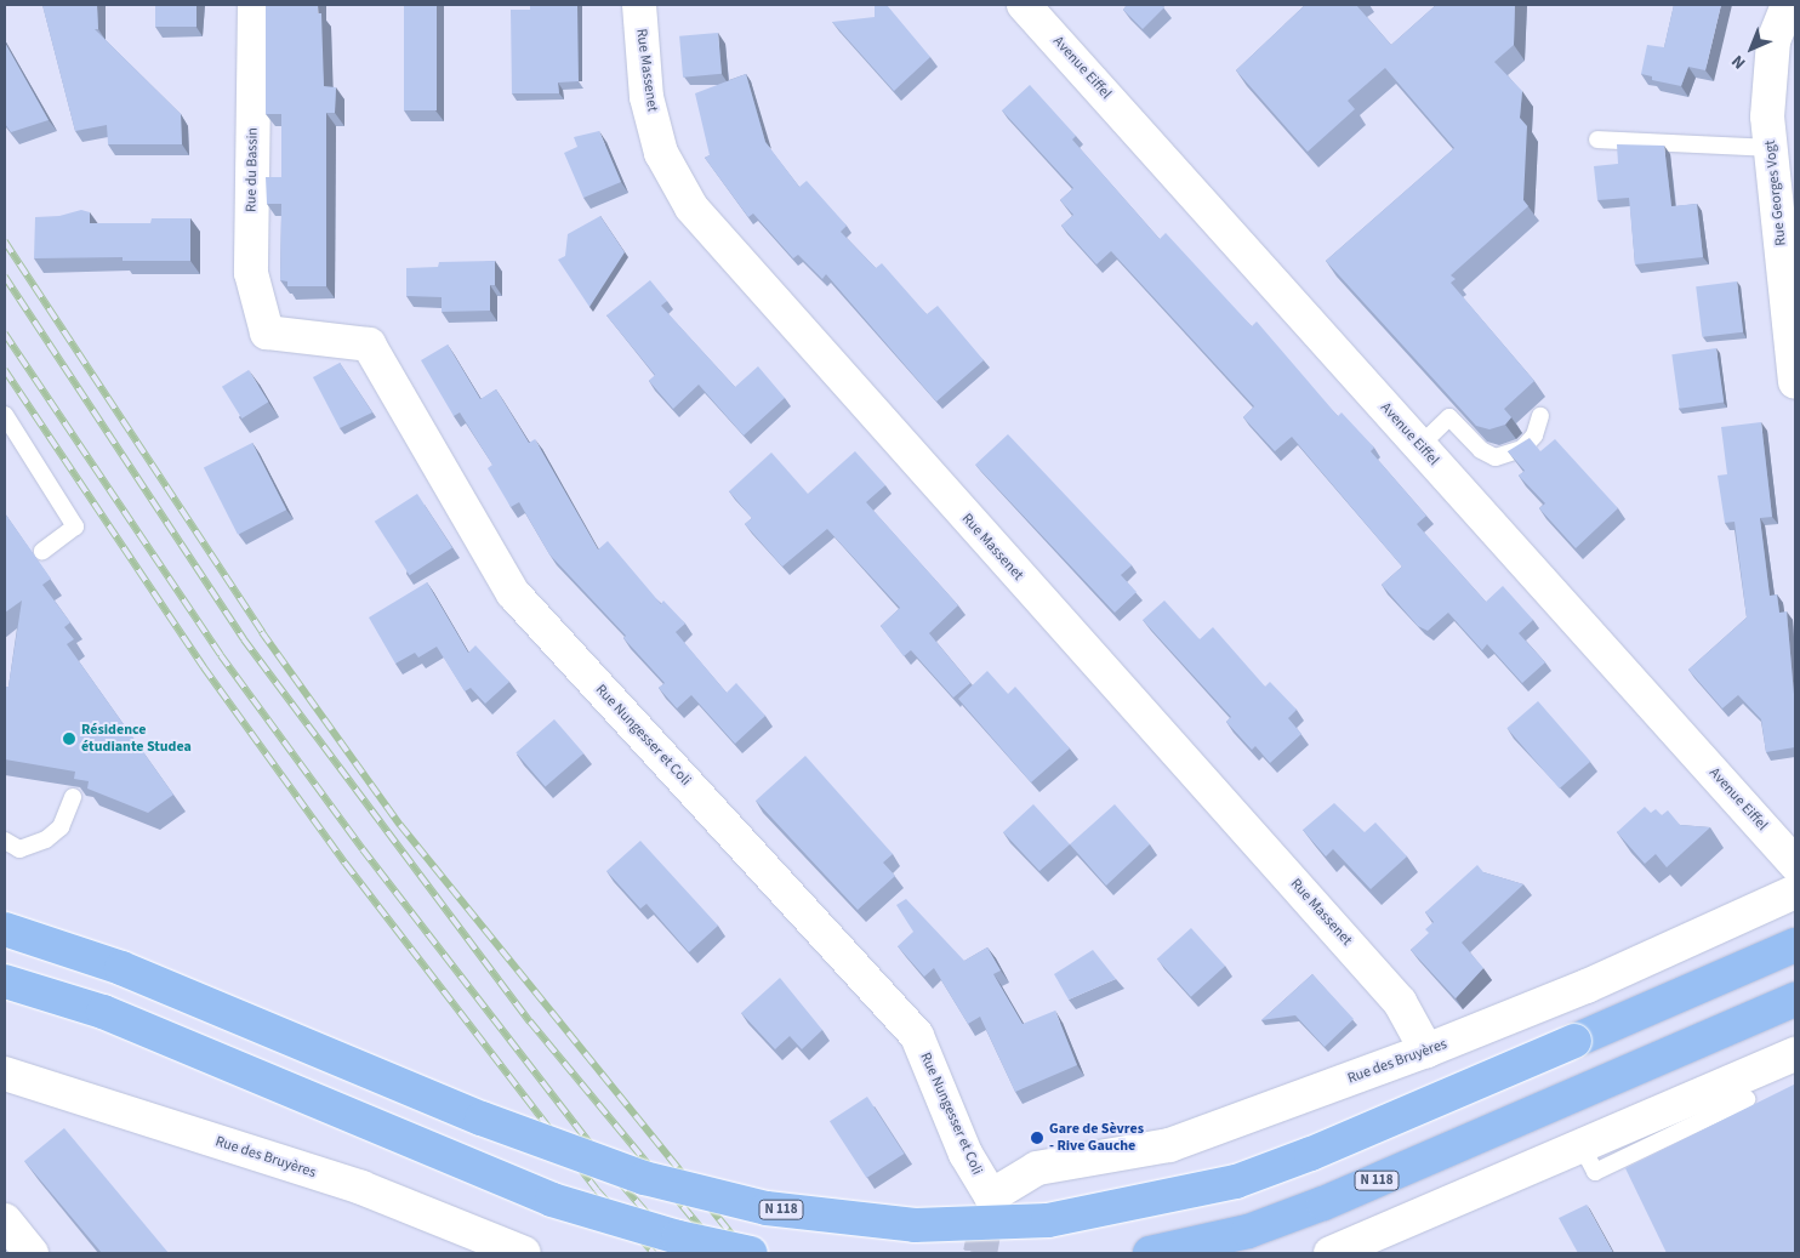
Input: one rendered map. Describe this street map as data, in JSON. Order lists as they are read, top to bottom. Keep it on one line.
{"streets":{"highway":["N 118"],"street":["Avenue Eiffel","Rue Massenet","Rue du Bassin","Rue Georges Vogt","Rue Nungesser et Coli","Rue des Bruyères"]},"crossings":[["Rue Massenet","Rue des Bruyères"],["Rue du Bassin","Rue Nungesser et Coli"],["Rue Nungesser et Coli","Rue des Bruyères"]],"places":["Résidence étudiante Studea","Gare de Sèvres - Rive Gauche"],"north":"bottom left"}
